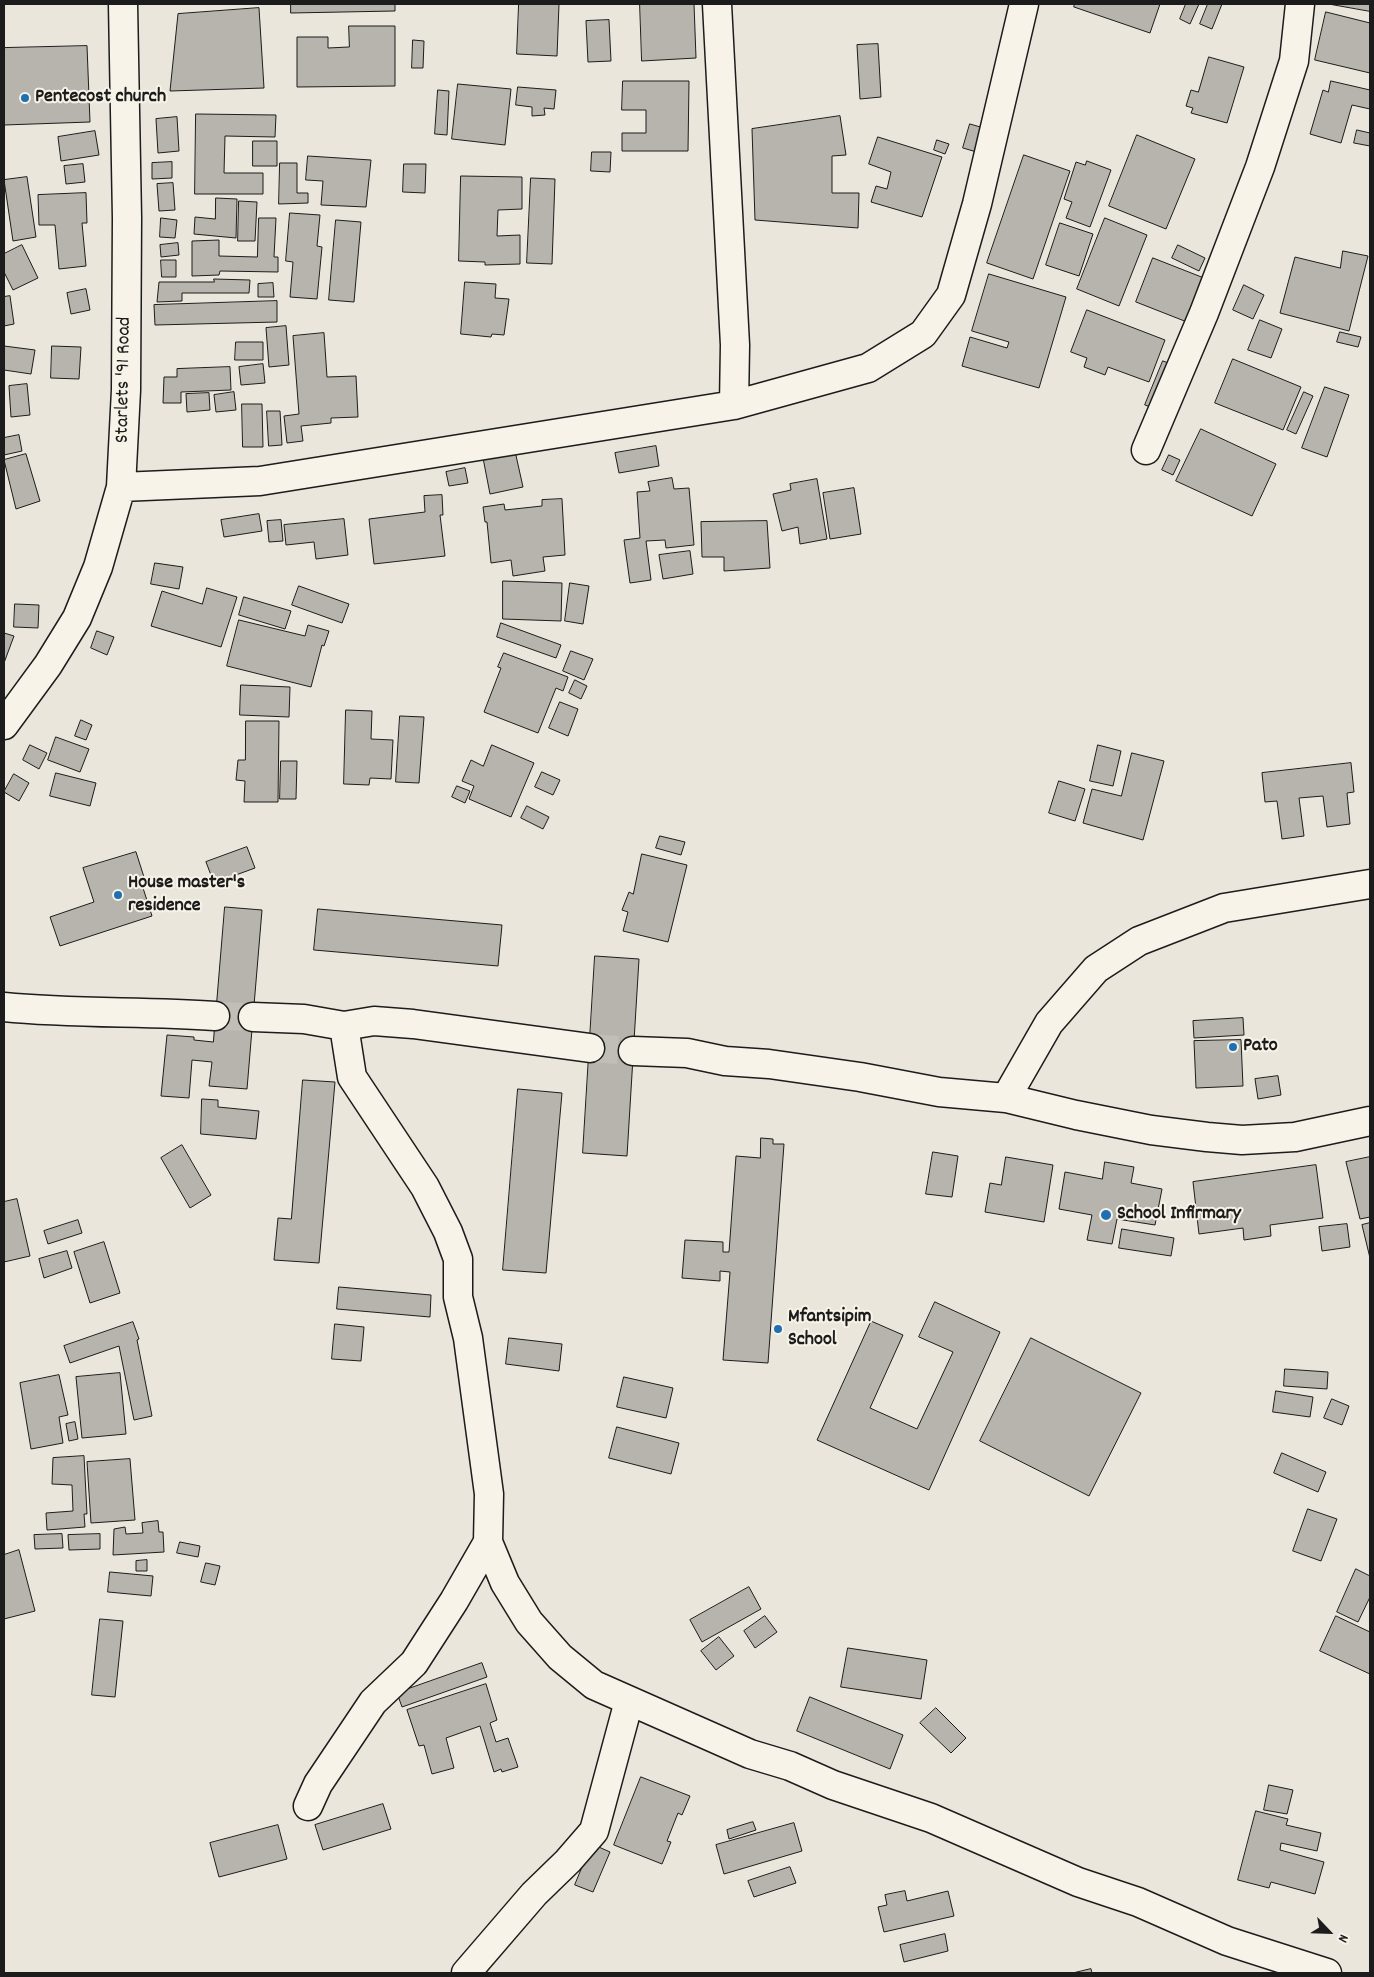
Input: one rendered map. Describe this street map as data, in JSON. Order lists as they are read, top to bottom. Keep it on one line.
{"streets":{"street":["Starlets '91 Road"]},"places":["Pentecost church","House master's residence","Pato","School Infirmary","Mfantsipim School"],"north":"bottom right"}
